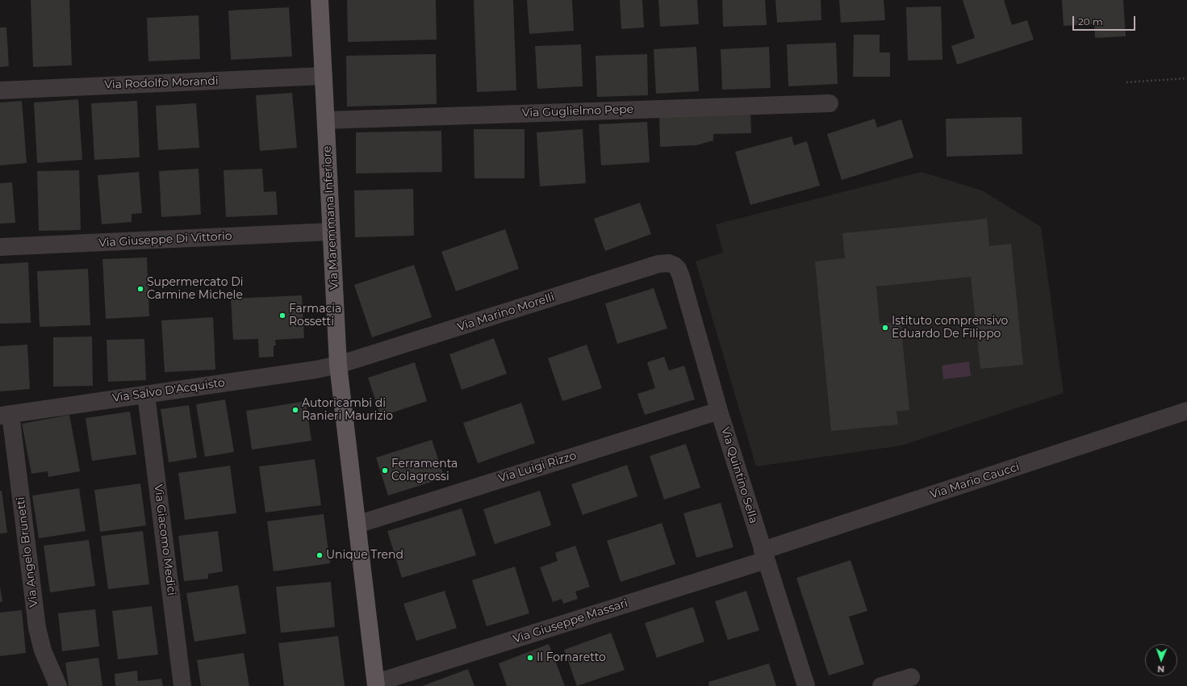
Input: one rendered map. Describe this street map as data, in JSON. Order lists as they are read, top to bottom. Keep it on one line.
{"streets":{"main road":["Via Maremmana Inferiore"],"street":["Via Rodolfo Morandi","Via Guglielmo Pepe","Via Giuseppe Di Vittorio","Via Marino Morelli","Via Salvo D'Acquisto","Via Luigi Rizzo","Via Quintino Sella","Via Mario Caucci","Via Giacomo Medici","Via Angelo Brunetti","Via Giuseppe Massari"]},"crossings":[["Via Rodolfo Morandi","Via Maremmana Inferiore"],["Via Guglielmo Pepe","Via Maremmana Inferiore"],["Via Maremmana Inferiore","Via Giuseppe Di Vittorio"],["Via Maremmana Inferiore","Via Marino Morelli"],["Via Maremmana Inferiore","Via Salvo D'Acquisto"],["Via Maremmana Inferiore","Via Luigi Rizzo"],["Via Maremmana Inferiore","Via Giuseppe Massari"],["Via Marino Morelli","Via Salvo D'Acquisto"],["Via Marino Morelli","Via Quintino Sella"],["Via Salvo D'Acquisto","Via Giacomo Medici"],["Via Salvo D'Acquisto","Via Angelo Brunetti"],["Via Luigi Rizzo","Via Quintino Sella"],["Via Quintino Sella","Via Mario Caucci"],["Via Quintino Sella","Via Giuseppe Massari"],["Via Mario Caucci","Via Giuseppe Massari"]],"places":["Supermercato Di Carmine Michele","Farmacia Rossetti","Istituto comprensivo Eduardo De Filippo","Autoricambi di Ranieri Maurizio","Ferramenta Colagrossi","Unique Trend","Il Fornaretto"],"scale_bar":"20 m","north":"bottom"}
